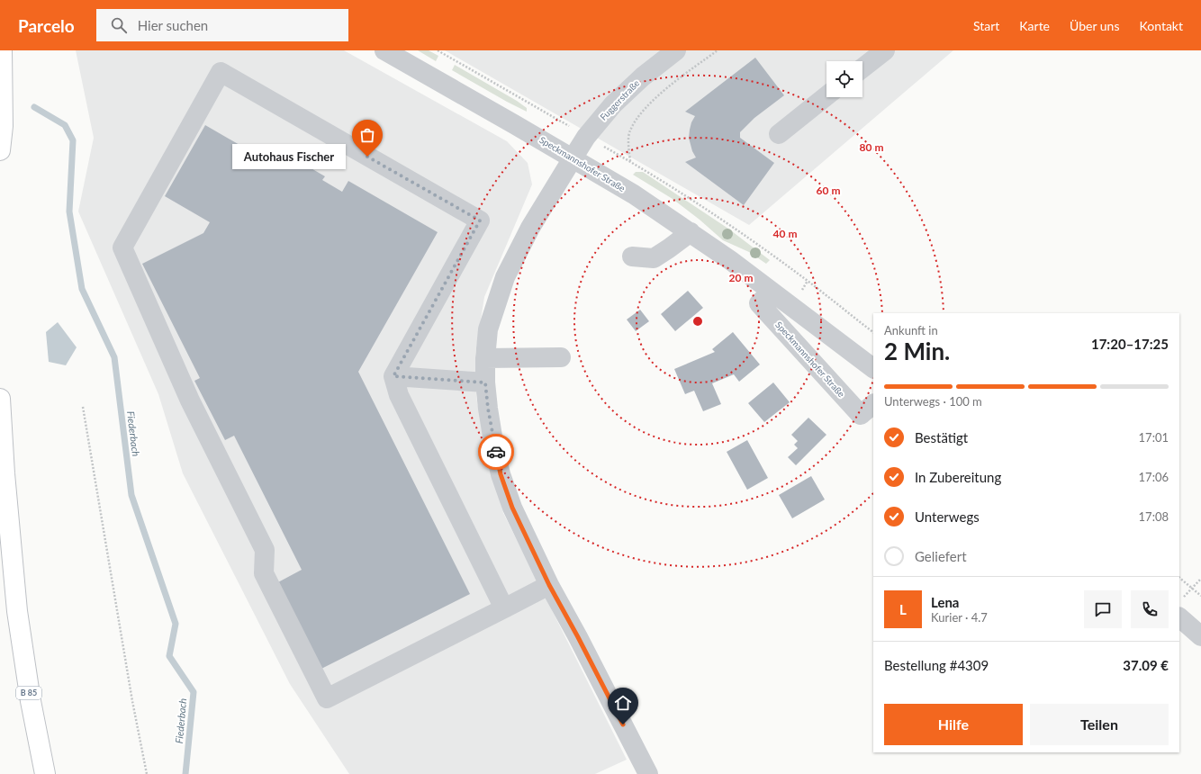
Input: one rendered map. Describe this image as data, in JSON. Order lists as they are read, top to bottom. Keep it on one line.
{"streets":{"main road":["B 85"],"street":["Fuggerstraße","Speckmannshofer Straße"]},"crossings":[["Fuggerstraße","Speckmannshofer Straße"]],"water":["Fiederbach"],"places":["Autohaus Fischer"],"page":{"header":"Parcelo","search":"Hier suchen","nav":["Start","Karte","Über uns","Kontakt"],"bubble":"Autohaus Fischer","heading":["2 Min.","Ankunft in","17:20–17:25"],"panel":["Lena","Kurier · 4.7","Bestellung #4309","37.09 €"],"bar":"Unterwegs · 100 m","list":[["Bestätigt","17:01"],["In Zubereitung","17:06"],["Unterwegs","17:08"],"Geliefert"],"round":"L","buttons":["Hilfe","Teilen"]},"rings":["80 m","60 m","40 m","20 m"]}
